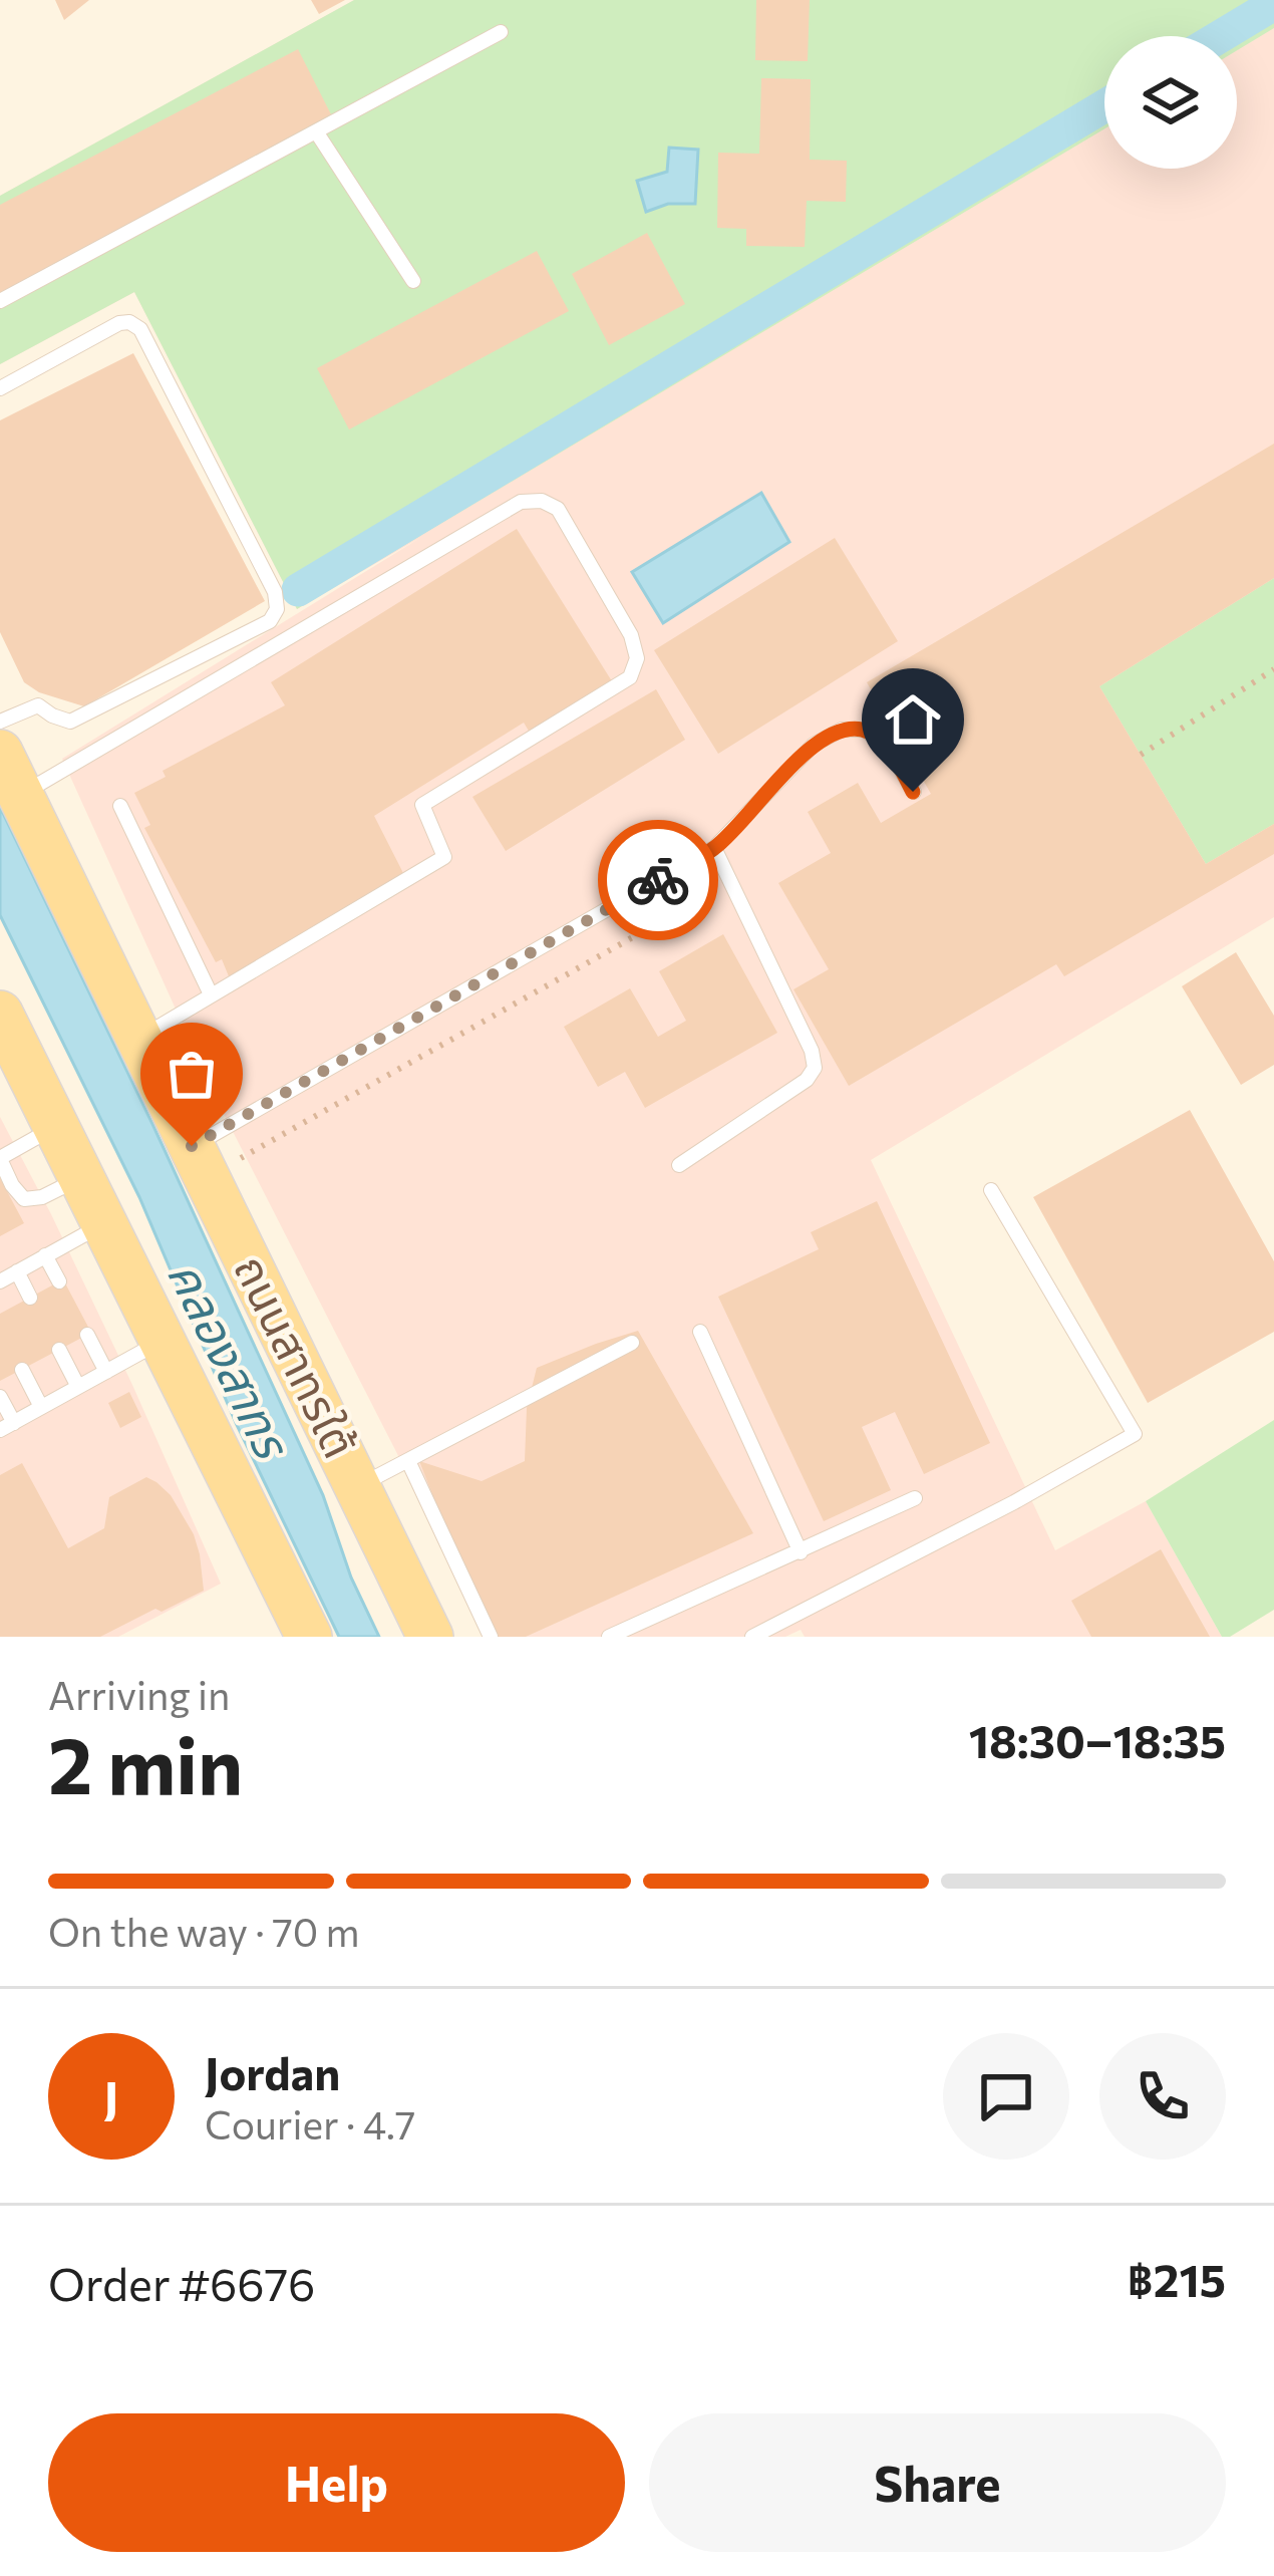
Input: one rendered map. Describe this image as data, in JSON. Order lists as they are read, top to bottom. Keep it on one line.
{"streets":{"main road":["ถนนสาทรใต้"]},"water":["คลองสาทร"],"page":{"heading":["2 min","Arriving in","18:30–18:35"],"panel":["Jordan","Courier · 4.7","Order #6676","฿215"],"bar":"On the way · 70 m","round":"J","buttons":["Help","Share"]}}
